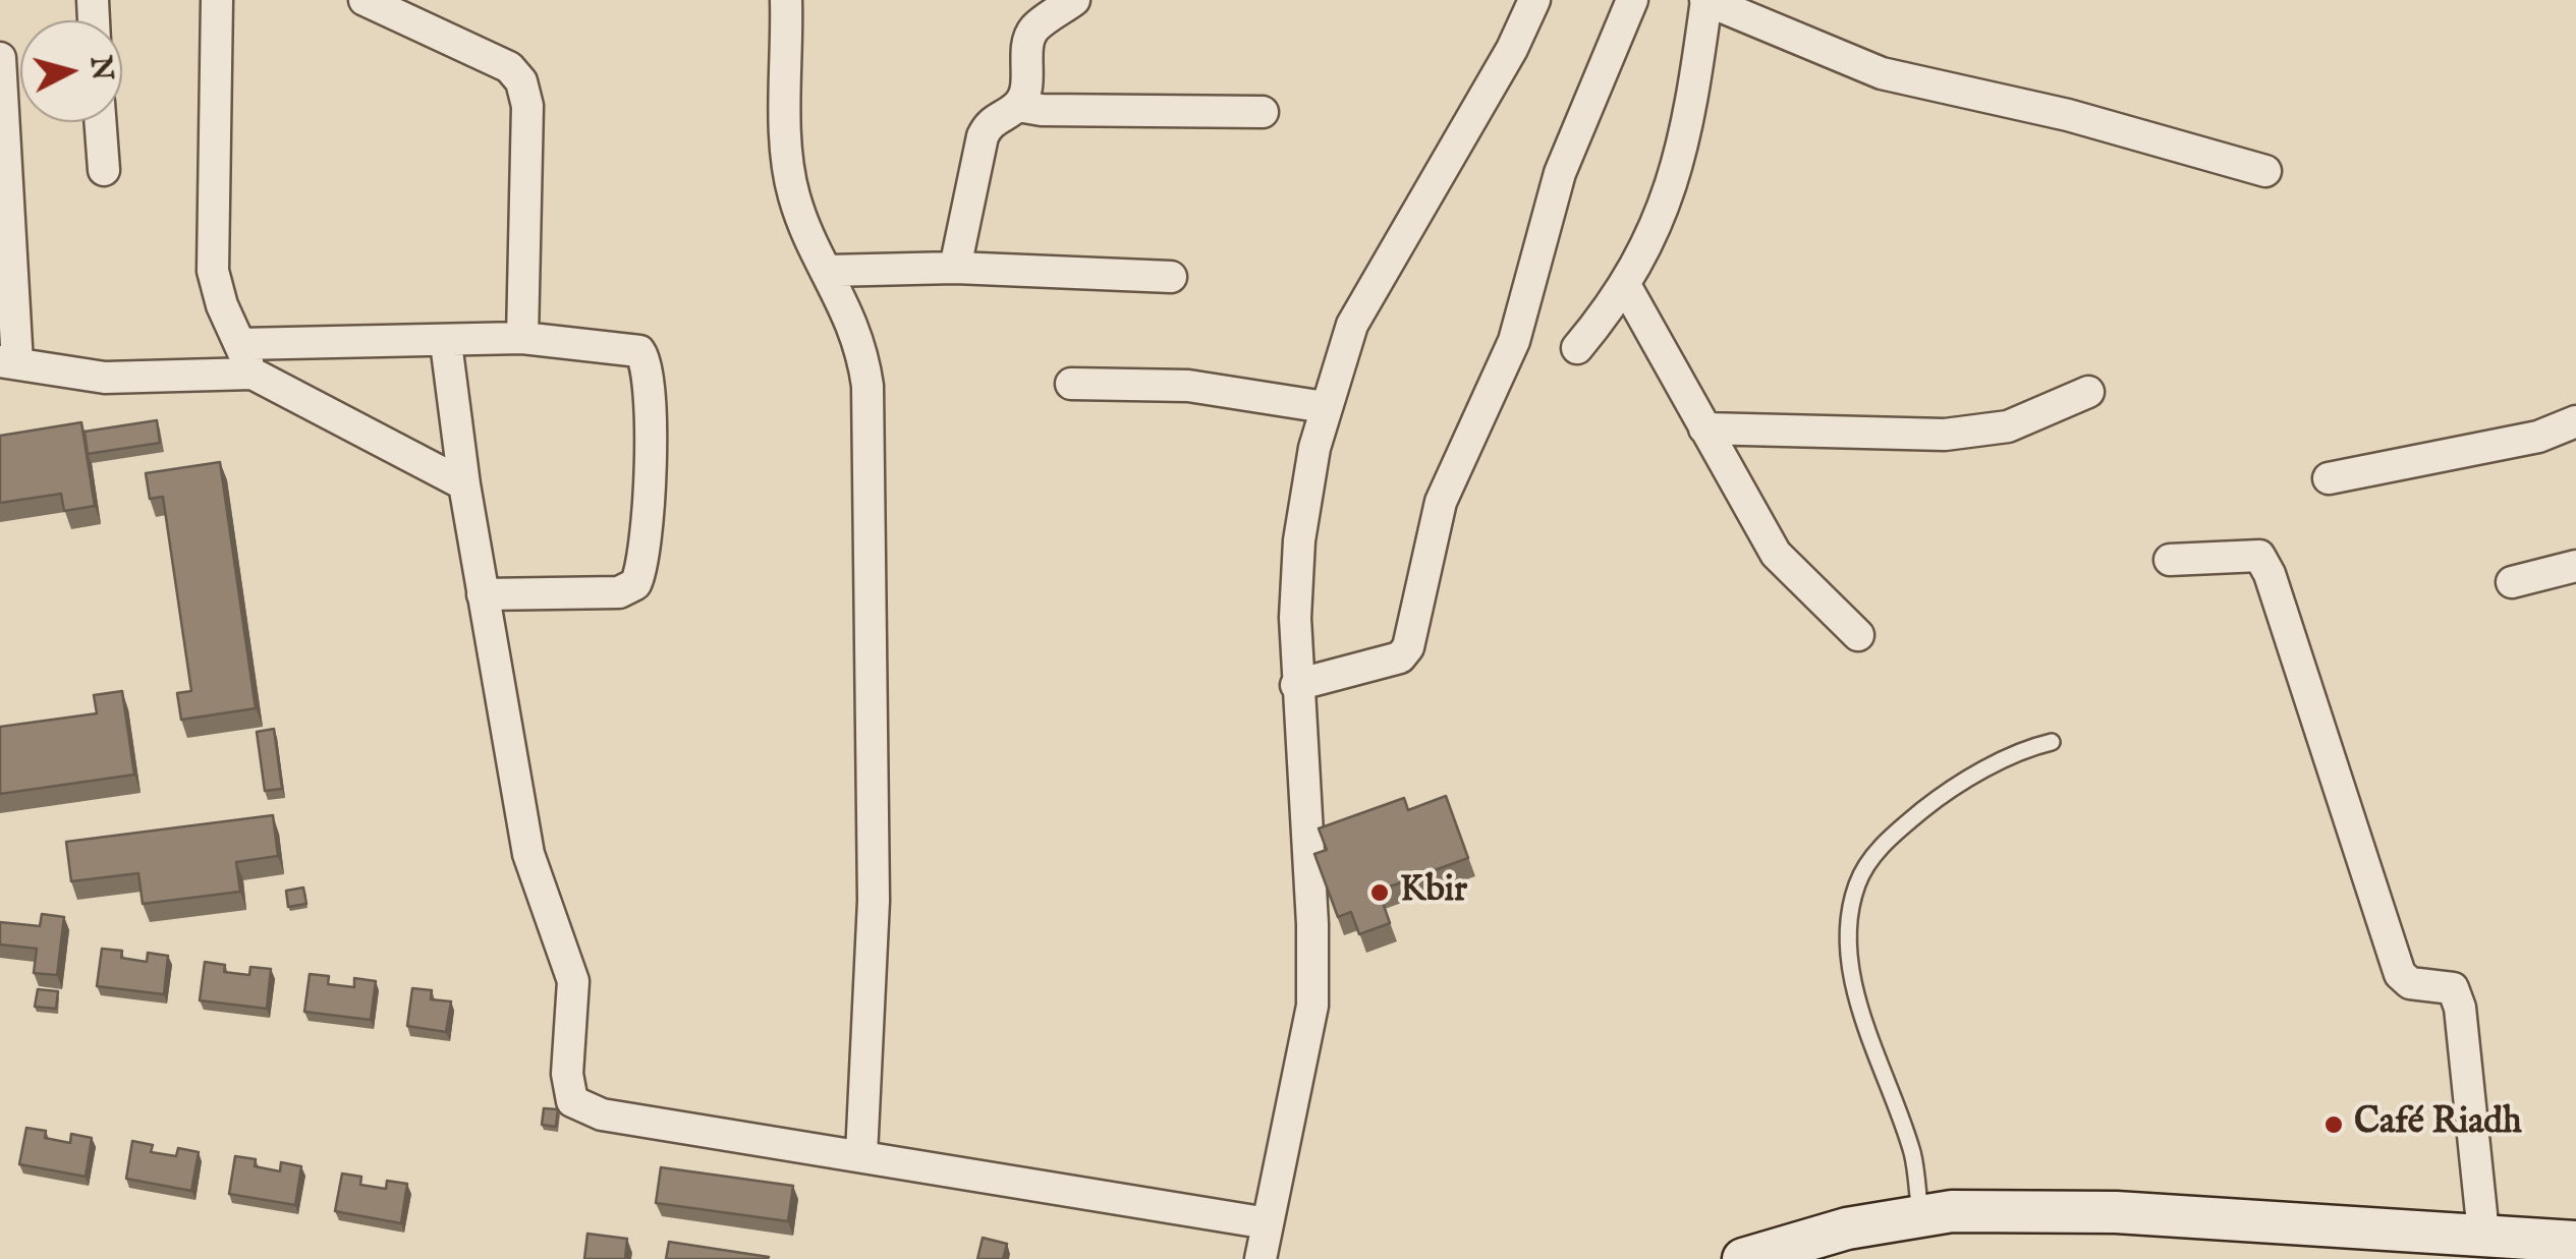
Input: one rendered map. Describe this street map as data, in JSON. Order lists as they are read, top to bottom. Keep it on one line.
{"places":["Kbir","Café Riadh"],"north":"right"}
